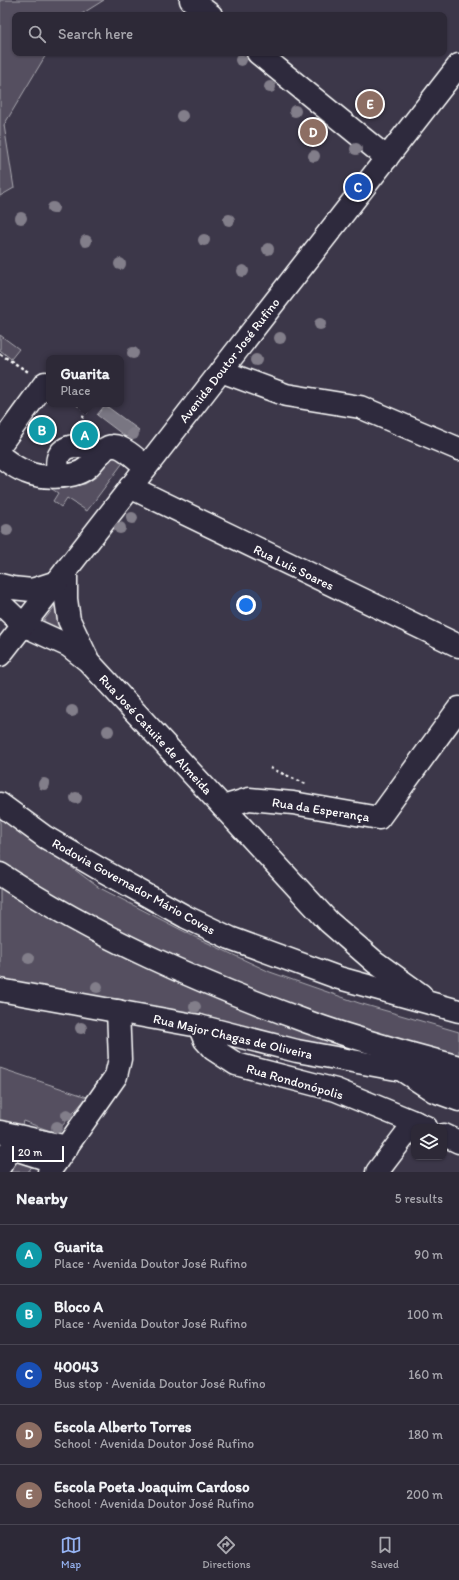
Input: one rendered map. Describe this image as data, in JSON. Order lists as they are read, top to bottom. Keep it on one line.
{"streets":{"main road":["Avenida Doutor José Rufino","Rua Luís Soares","Rua José Catuite de Almeida","Rua da Esperança","Rodovia Governador Mário Covas","Rua Major Chagas de Oliveira","Rua Rondonópolis"]},"crossings":[["Avenida Doutor José Rufino","Rua Luís Soares"],["Avenida Doutor José Rufino","Rua José Catuite de Almeida"],["Rua José Catuite de Almeida","Rua da Esperança"],["Rua José Catuite de Almeida","Rodovia Governador Mário Covas"],["Rua Major Chagas de Oliveira","Rua Rondonópolis"]],"scale_bar":"20 m","page":{"search":"Search here","pins":["E","D","C","B","A"],"popup":["Guarita","Place"],"scale":"20 m","heading":["Nearby","5 results"],"list":[{"mark":"A","name":"Guarita","note":"Place · Avenida Doutor José Rufino","value":"90 m"},{"mark":"B","name":"Bloco A","note":"Place · Avenida Doutor José Rufino","value":"100 m"},{"mark":"C","name":"40043","note":"Bus stop · Avenida Doutor José Rufino","value":"160 m"},{"mark":"D","name":"Escola Alberto Torres","note":"School · Avenida Doutor José Rufino","value":"180 m"},{"mark":"E","name":"Escola Poeta Joaquim Cardoso","note":"School · Avenida Doutor José Rufino","value":"200 m"}],"nav":["Map","Directions","Saved"]}}
